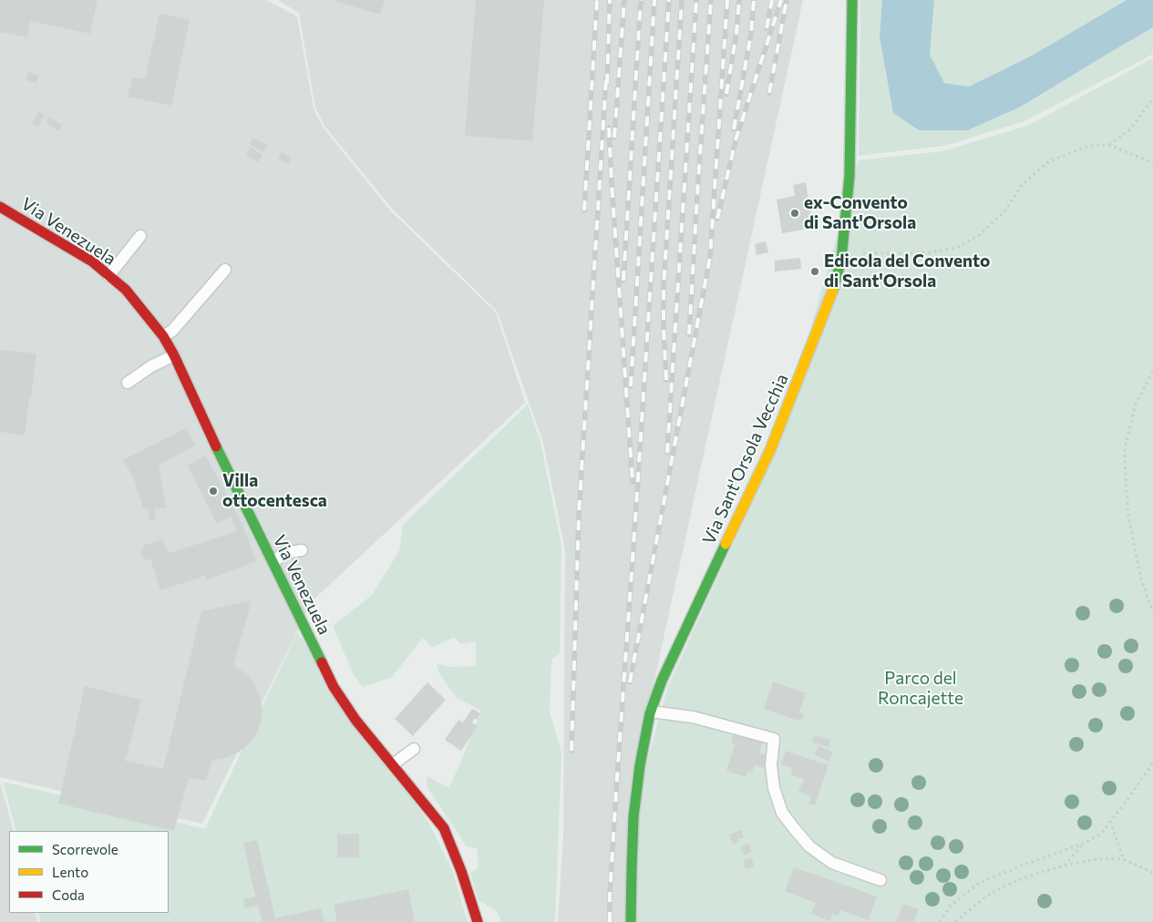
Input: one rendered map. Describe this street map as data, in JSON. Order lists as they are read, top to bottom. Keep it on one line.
{"streets":{"street":["Via Venezuela","Via Sant'Orsola Vecchia"]},"parks":["Parco del Roncajette"],"places":["ex-Convento di Sant'Orsola","Edicola del Convento di Sant'Orsola","Villa ottocentesca"],"legend":["Scorrevole","Lento","Coda"]}
